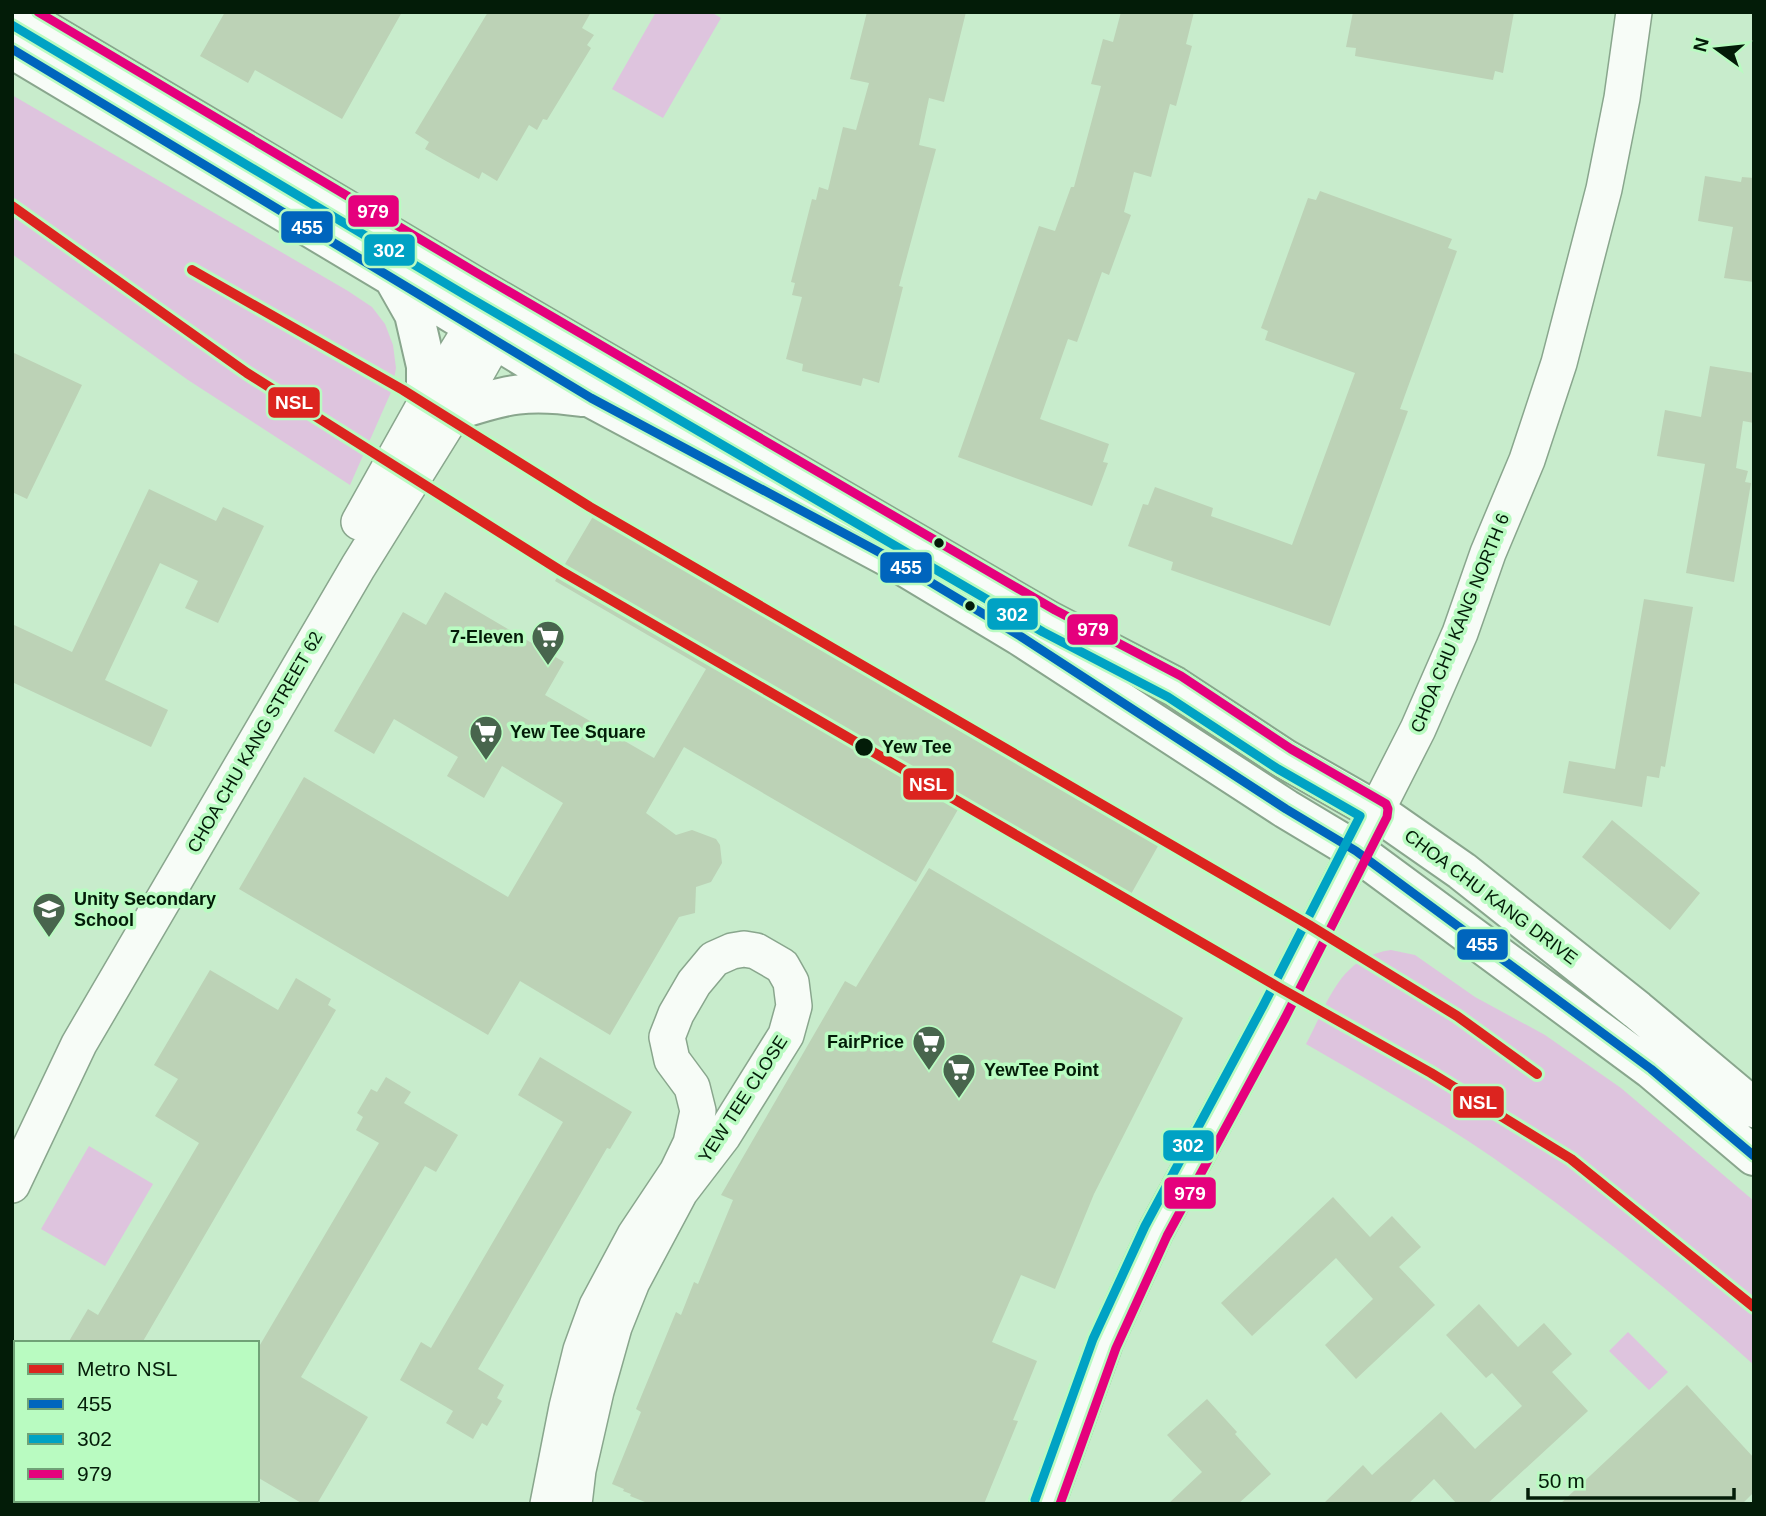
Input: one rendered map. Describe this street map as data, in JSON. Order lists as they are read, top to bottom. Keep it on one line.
{"streets":{"main road":["CHOA CHU KANG DRIVE"],"street":["CHOA CHU KANG NORTH 6","CHOA CHU KANG STREET 62","YEW TEE CLOSE"]},"crossings":[["CHOA CHU KANG NORTH 6","CHOA CHU KANG DRIVE"],["CHOA CHU KANG STREET 62","CHOA CHU KANG DRIVE"]],"places":{"supermarket":["7-Eleven","Yew Tee Square","FairPrice","YewTee Point"],"other":["Yew Tee"],"school or university":["Unity Secondary School"]},"lines":["transit line 979","transit line 302","transit line 455","metro line NSL"],"legend":["Metro NSL","455","302","979"],"scale_bar":"50 m","north":"left"}
